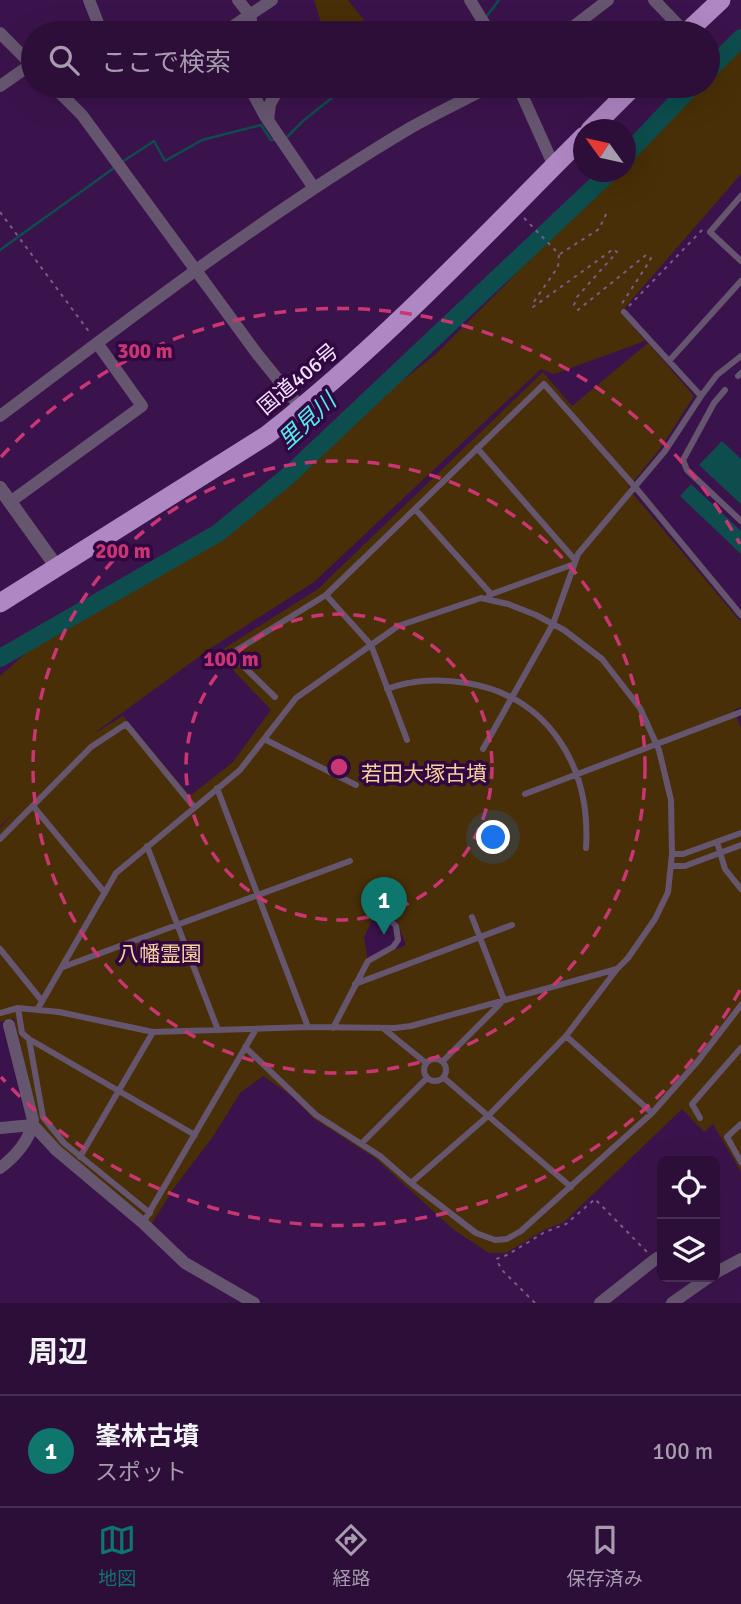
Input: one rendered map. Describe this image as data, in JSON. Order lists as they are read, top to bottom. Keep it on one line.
{"streets":{"highway":["国道406号"]},"water":["里見川"],"parks":["若田大塚古墳","八幡霊園"],"north":"top left","page":{"search":"ここで検索","pins":"1","heading":"周辺","list":[{"mark":"1","name":"峯林古墳","note":"スポット","value":"100 m"}],"nav":["地図","経路","保存済み"]},"rings":["300 m","200 m","100 m"]}
